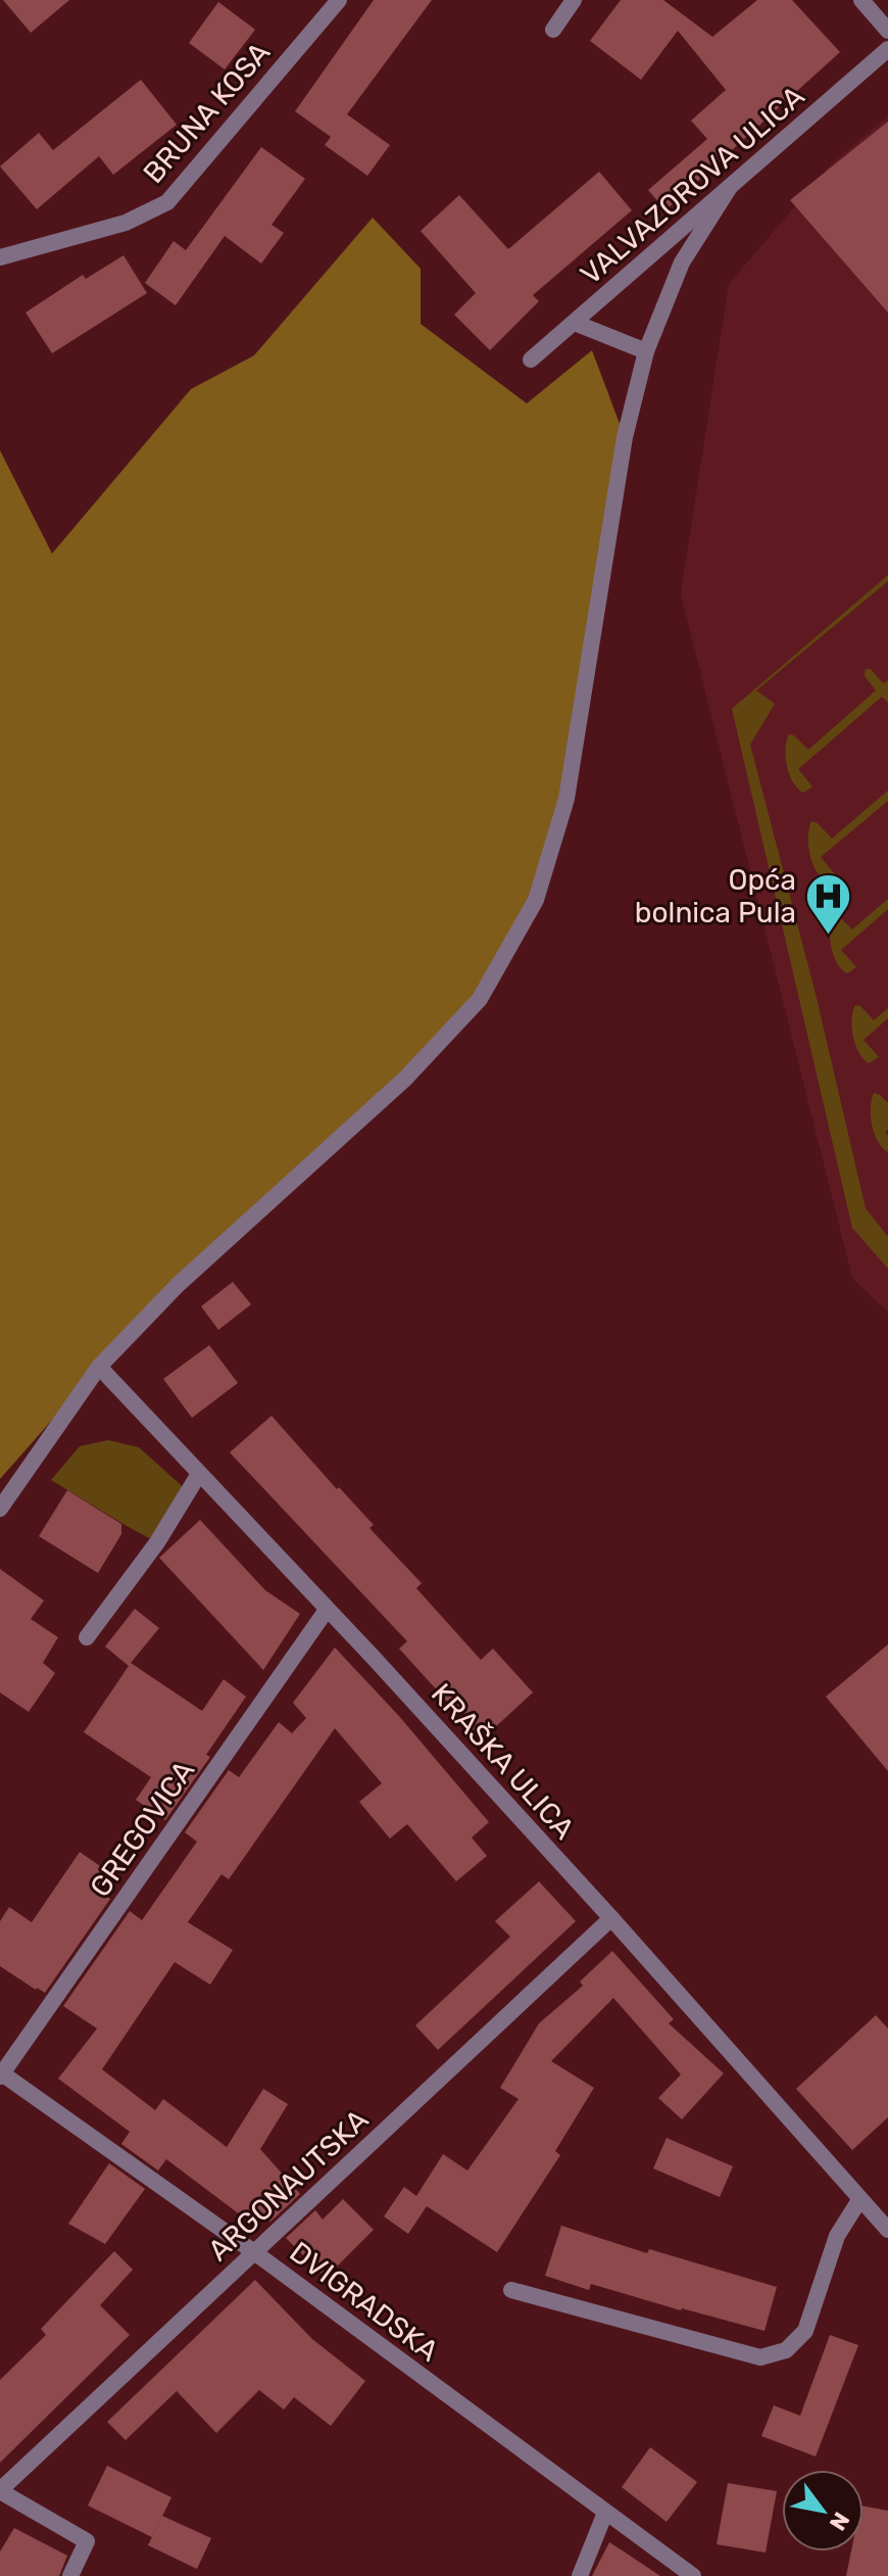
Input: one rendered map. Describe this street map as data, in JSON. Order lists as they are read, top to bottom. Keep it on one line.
{"streets":{"street":["BRUNA KOSA","VALVAZOROVA ULICA","KRAŠKA ULICA","GREGOVICA","ARGONAUTSKA","DVIGRADSKA"]},"crossings":[["KRAŠKA ULICA","GREGOVICA"],["KRAŠKA ULICA","ARGONAUTSKA"],["GREGOVICA","DVIGRADSKA"],["ARGONAUTSKA","DVIGRADSKA"]],"places":{"hospital":["Opća bolnica Pula"]},"north":"bottom right"}
